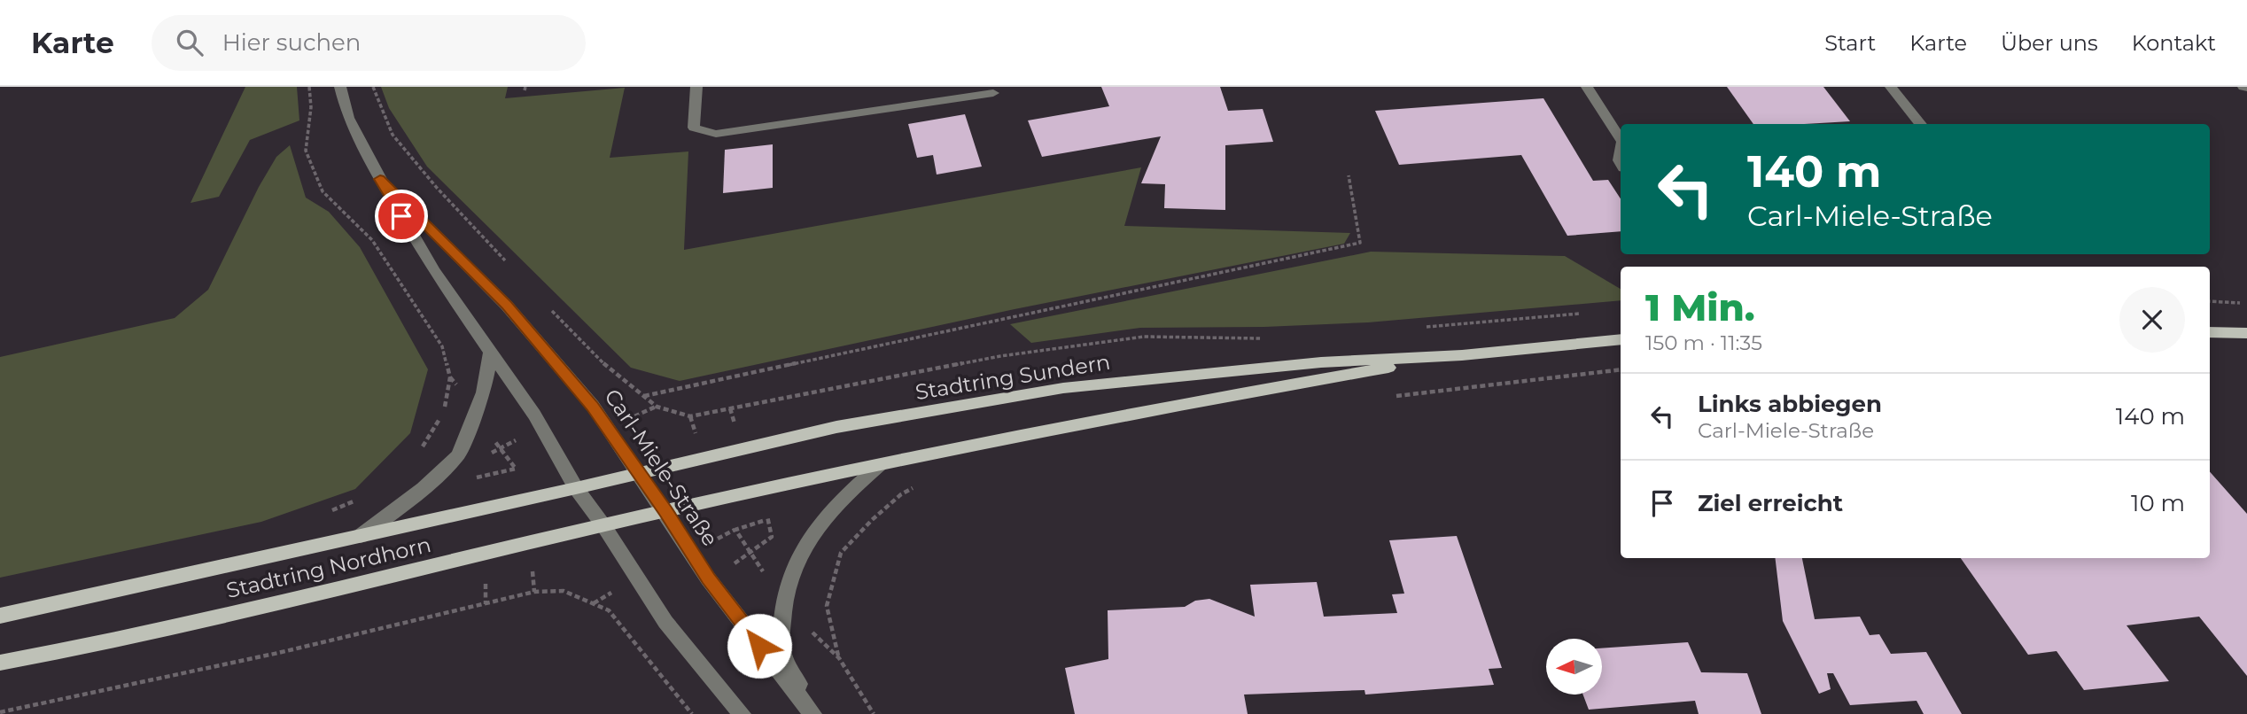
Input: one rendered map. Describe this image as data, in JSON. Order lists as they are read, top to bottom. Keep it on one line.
{"streets":{"main road":["Stadtring Sundern","Stadtring Nordhorn"],"street":["Carl-Miele-Straße"]},"crossings":[["Stadtring Sundern","Carl-Miele-Straße"],["Stadtring Sundern","Stadtring Nordhorn"],["Carl-Miele-Straße","Stadtring Nordhorn"]],"north":"left","page":{"header":"Karte","search":"Hier suchen","nav":["Start","Karte","Über uns","Kontakt"],"turn":["140 m","Carl-Miele-Straße"],"heading":["1 Min.","150 m · 11:35"],"list":[{"name":"Links abbiegen","note":"Carl-Miele-Straße","value":"140 m"},{"name":"Ziel erreicht","value":"10 m"}]}}
